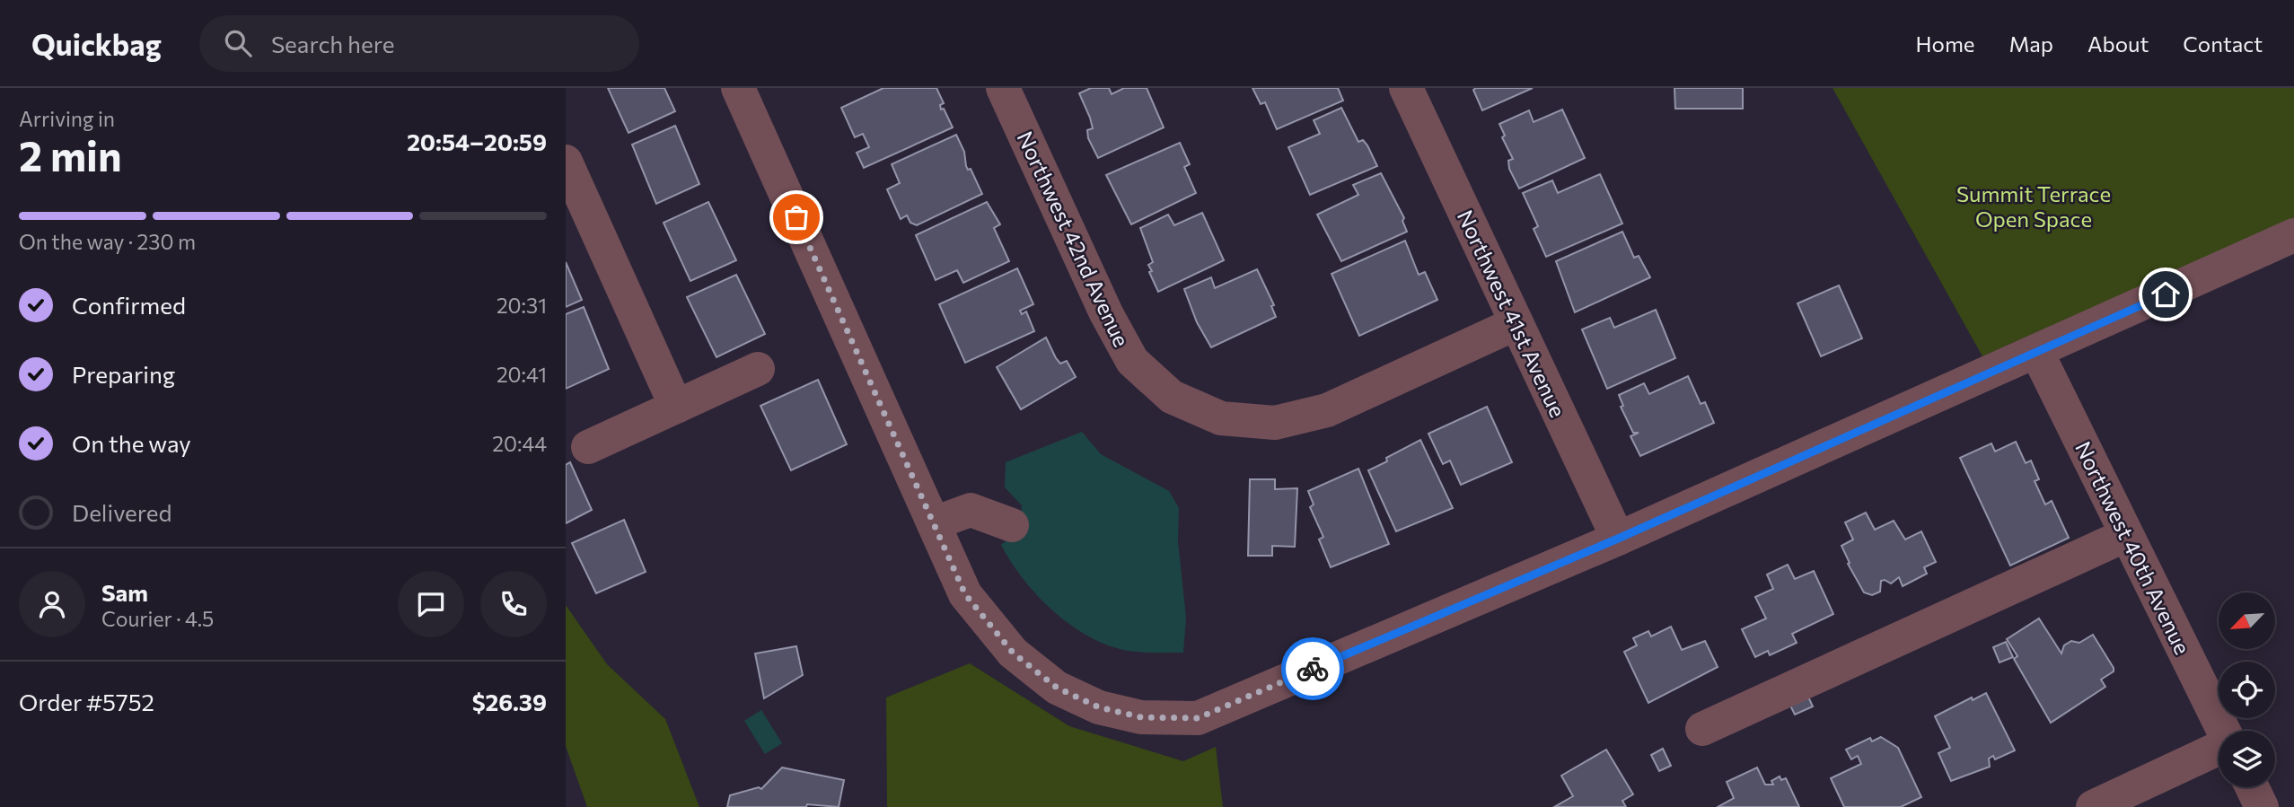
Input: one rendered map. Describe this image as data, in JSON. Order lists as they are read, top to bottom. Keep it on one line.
{"streets":{"street":["Northwest 42nd Avenue","Northwest 41st Avenue","Northwest 40th Avenue"]},"crossings":[["Northwest 42nd Avenue","Northwest 41st Avenue"]],"parks":["Summit Terrace Open Space"],"north":"bottom left","page":{"header":"Quickbag","search":"Search here","nav":["Home","Map","About","Contact"],"heading":["2 min","Arriving in","20:54–20:59"],"panel":["Sam","Courier · 4.5","Order #5752","$26.39"],"bar":"On the way · 230 m","list":[["Confirmed","20:31"],["Preparing","20:41"],["On the way","20:44"],"Delivered"]}}
